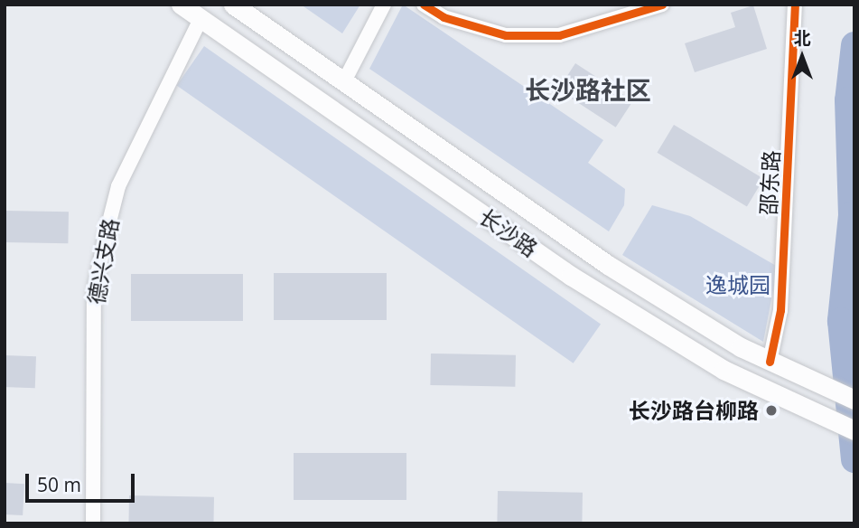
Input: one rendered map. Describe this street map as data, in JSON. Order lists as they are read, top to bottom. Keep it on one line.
{"streets":{"main road":["长沙路"],"street":["邵东路","德兴支路"]},"crossings":[["邵东路","长沙路"],["长沙路","德兴支路"]],"districts":["长沙路社区"],"parks":["逸城园"],"places":["长沙路台柳路"],"scale_bar":"50 m","north":"top"}
